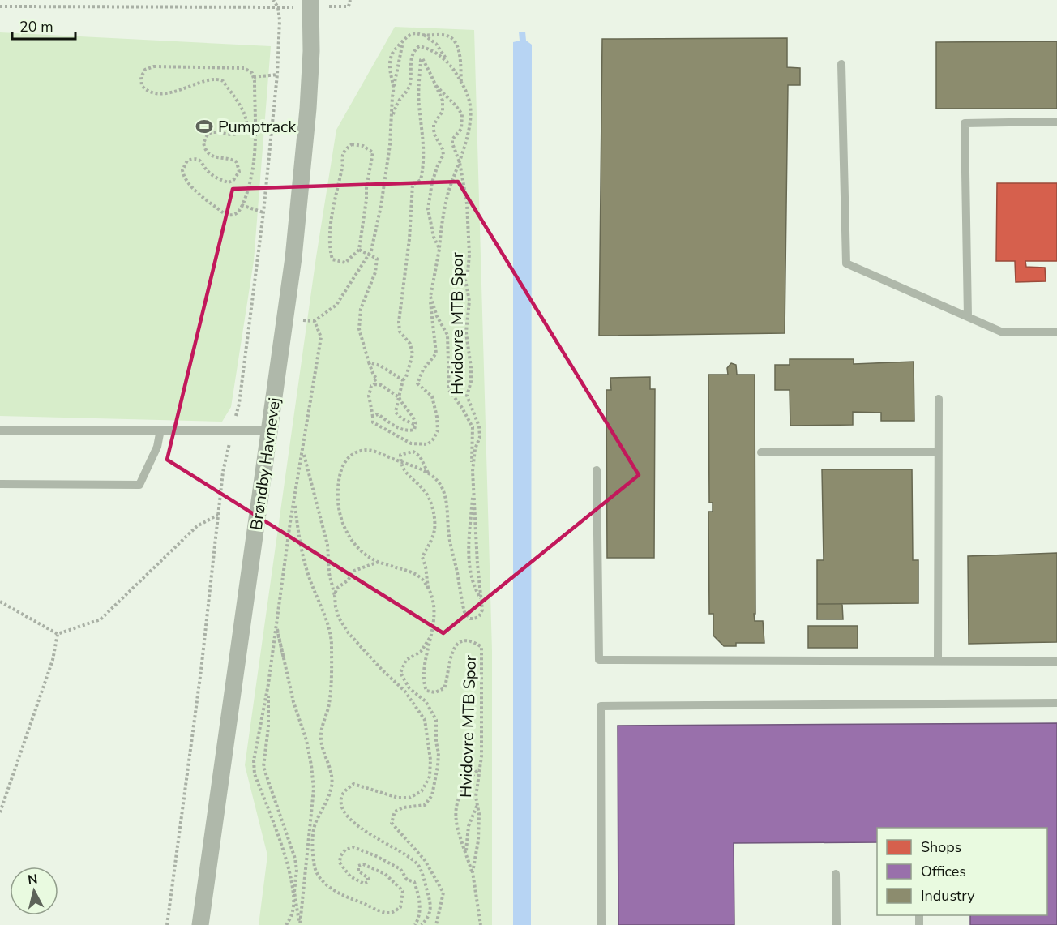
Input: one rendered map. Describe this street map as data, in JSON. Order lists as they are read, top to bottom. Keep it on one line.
{"streets":{"street":["Brøndby Havnevej"],"path":["Hvidovre MTB Spor"]},"places":{"sports":["Pumptrack"]},"legend":["Shops","Offices","Industry"],"scale_bar":"20 m","north":"top"}
